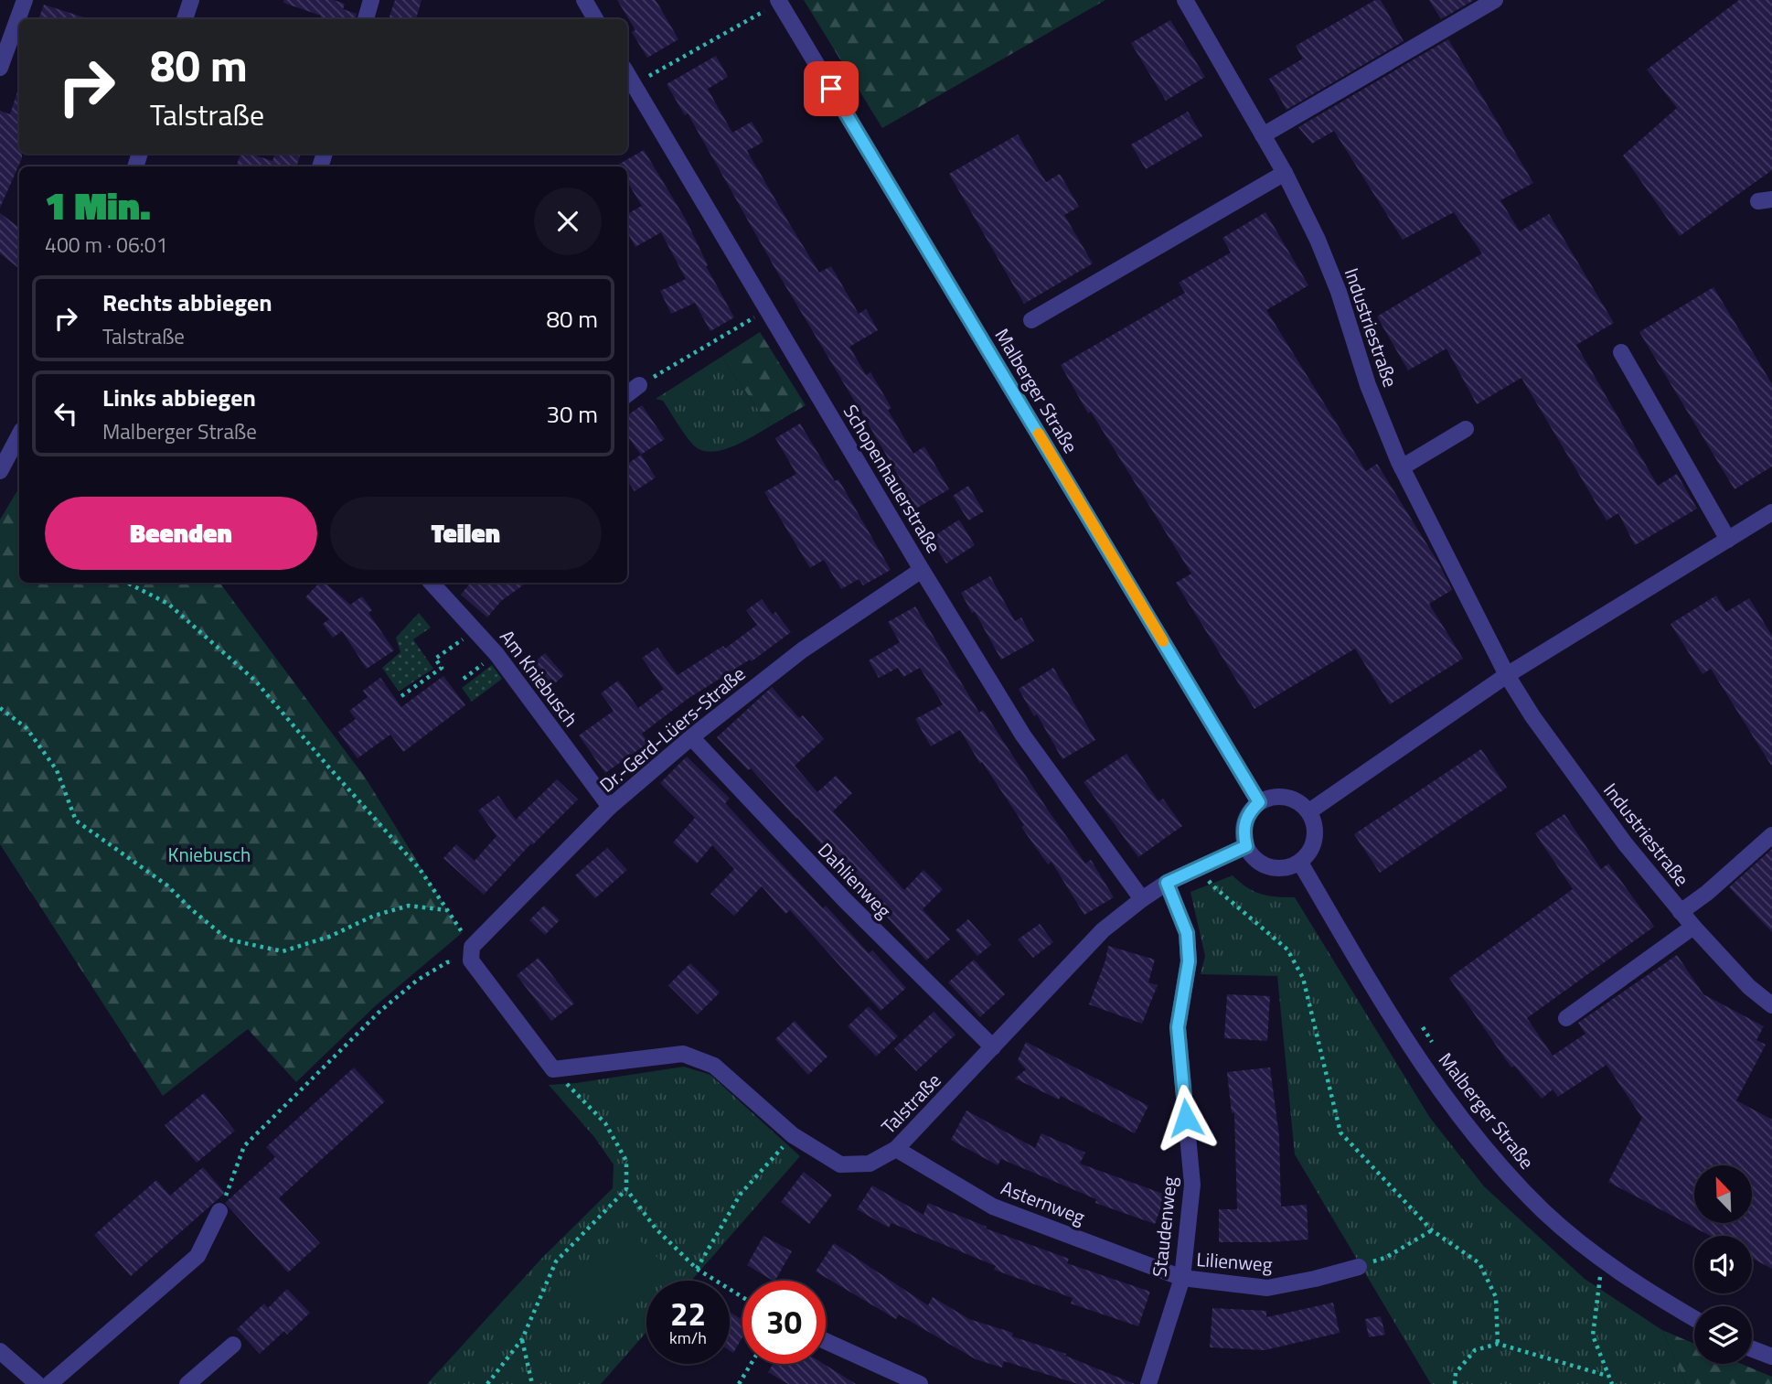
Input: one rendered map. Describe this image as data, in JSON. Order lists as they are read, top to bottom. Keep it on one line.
{"streets":{"street":["Industriestraße","Malberger Straße","Schopenhauerstraße","Am Kniebusch","Dr.-Gerd-Lüers-Straße","Dahlienweg","Talstraße","Asternweg","Staudenweg","Lilienweg"]},"crossings":[["Malberger Straße","Talstraße"],["Schopenhauerstraße","Dr.-Gerd-Lüers-Straße"],["Schopenhauerstraße","Talstraße"],["Am Kniebusch","Dr.-Gerd-Lüers-Straße"],["Dr.-Gerd-Lüers-Straße","Dahlienweg"],["Dahlienweg","Talstraße"],["Talstraße","Asternweg"],["Talstraße","Staudenweg"],["Asternweg","Staudenweg"],["Asternweg","Lilienweg"],["Staudenweg","Lilienweg"]],"parks":["Kniebusch"],"north":"top left","page":{"turn":["80 m","Talstraße"],"heading":["1 Min.","400 m · 06:01"],"list":[{"name":"Rechts abbiegen","note":"Talstraße","value":"80 m"},{"name":"Links abbiegen","note":"Malberger Straße","value":"30 m"}],"buttons":["Beenden","Teilen"],"speed":"22 km/h","limit":"30"}}
